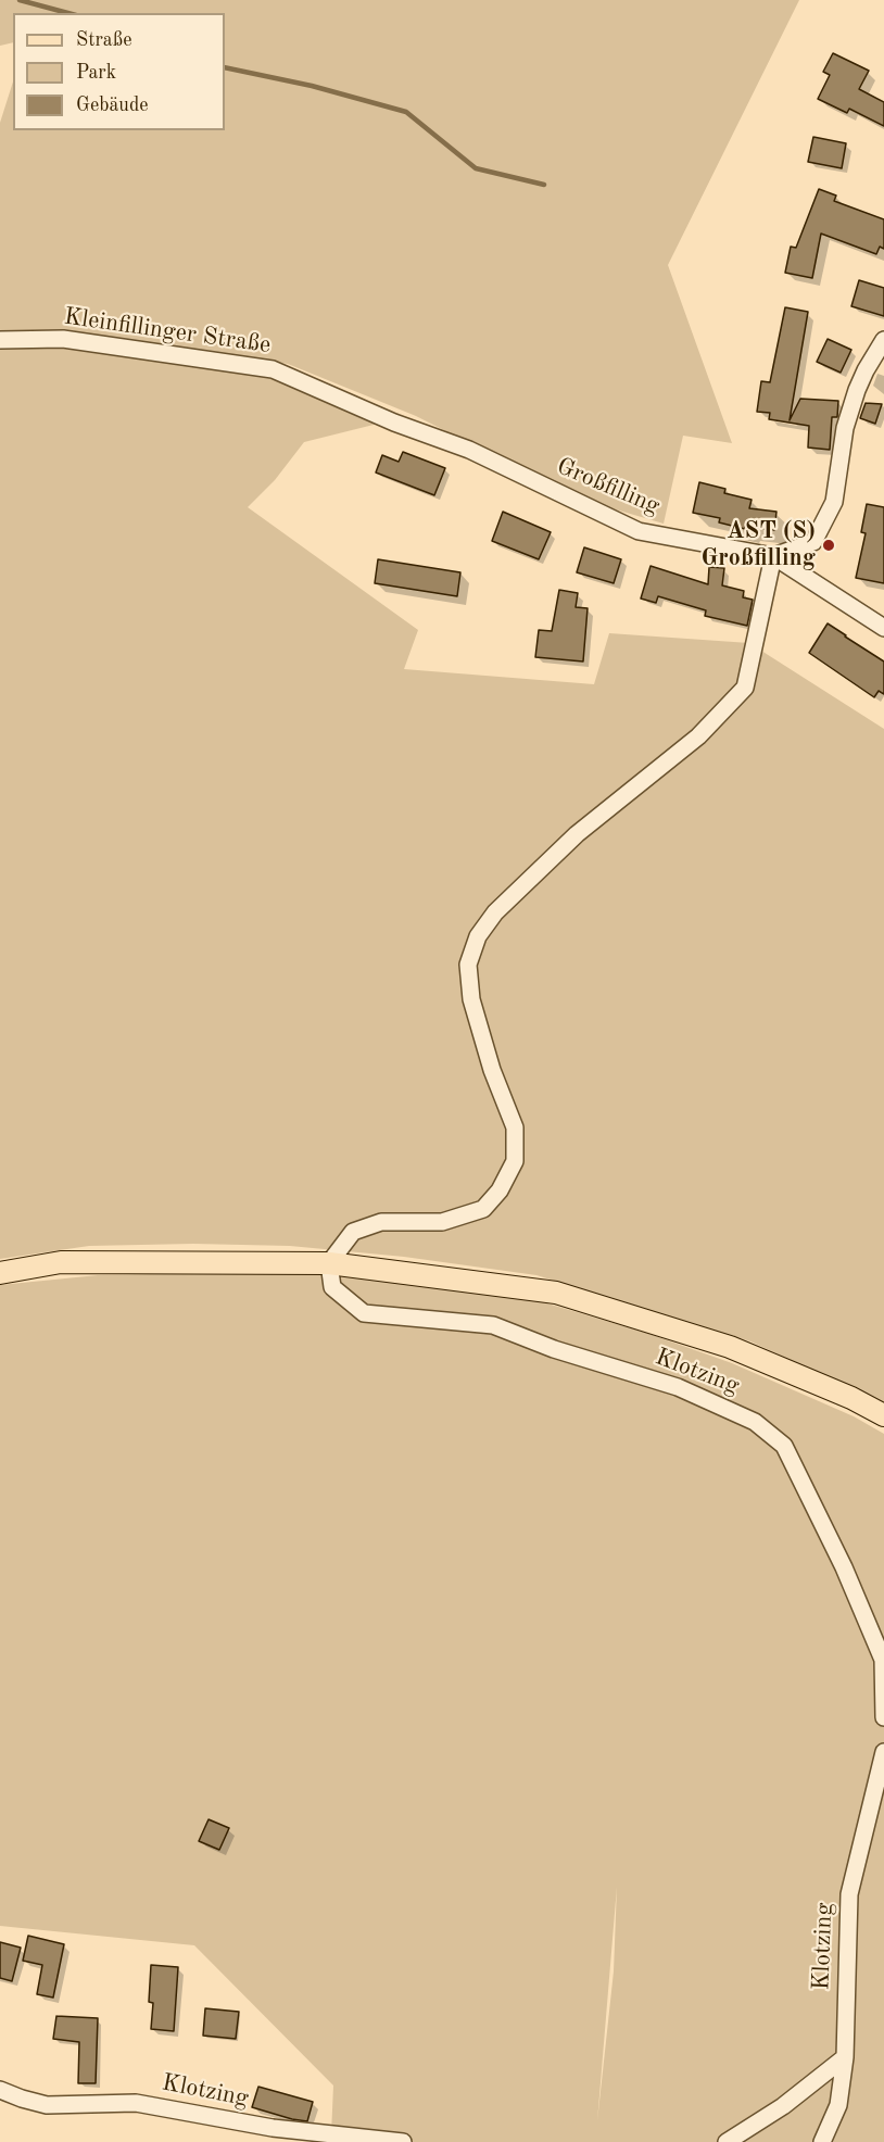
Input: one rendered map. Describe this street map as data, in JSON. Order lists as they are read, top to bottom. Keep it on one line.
{"streets":{"street":["Kleinfillinger Straße","Großfilling","Klotzing"]},"crossings":[["Kleinfillinger Straße","Großfilling"]],"places":["AST (S) Großfilling"],"legend":["Straße","Park","Gebäude"]}
